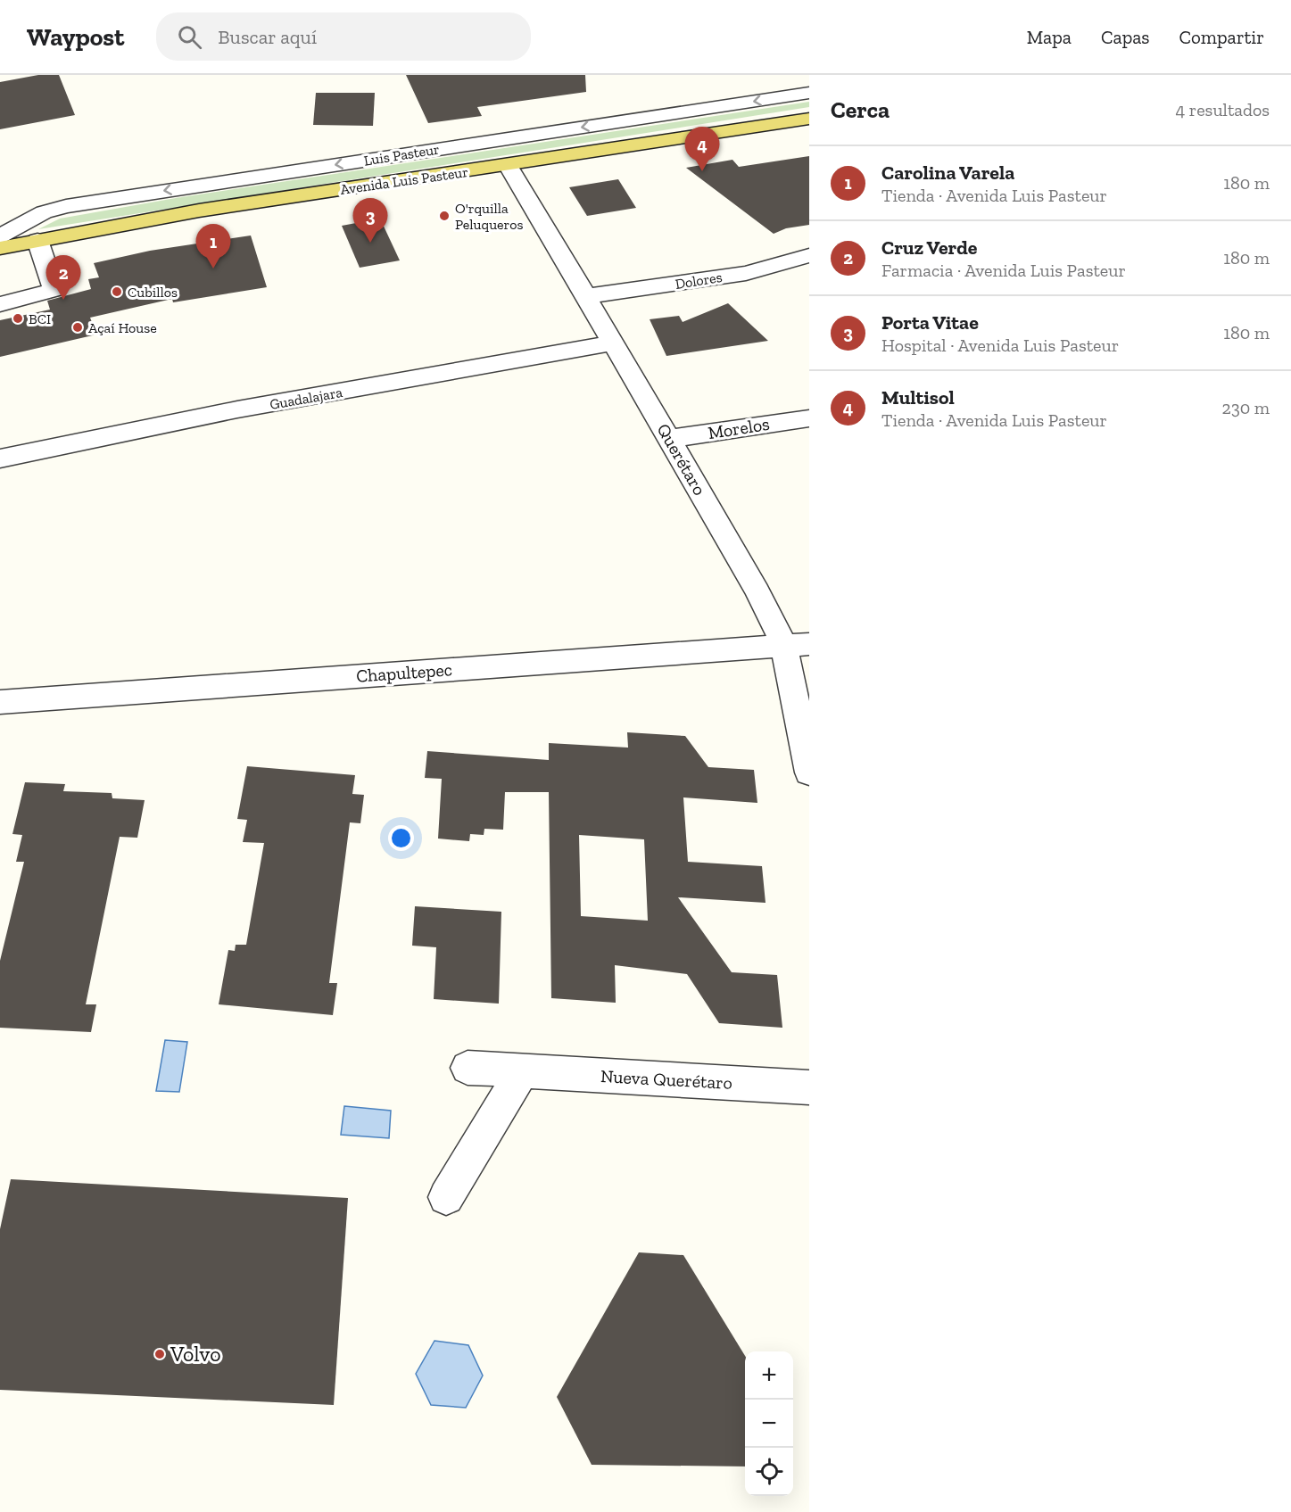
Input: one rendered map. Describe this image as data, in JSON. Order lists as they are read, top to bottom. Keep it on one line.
{"streets":{"main road":["Avenida Luis Pasteur"],"street":["Luis Pasteur","Dolores","Guadalajara","Morelos","Querétaro","Chapultepec","Nueva Querétaro"]},"crossings":[["Avenida Luis Pasteur","Querétaro"],["Dolores","Querétaro"],["Guadalajara","Querétaro"],["Morelos","Querétaro"],["Querétaro","Chapultepec"]],"one_way":["Luis Pasteur"],"places":["O'rquilla Peluqueros","Cubillos","BCI","Açaí House","Volvo"],"page":{"header":"Waypost","search":"Buscar aquí","nav":["Mapa","Capas","Compartir"],"heading":["Cerca","4 resultados"],"pins":["4","3","1","2"],"list":[{"mark":"1","name":"Carolina Varela","note":"Tienda · Avenida Luis Pasteur","value":"180 m"},{"mark":"2","name":"Cruz Verde","note":"Farmacia · Avenida Luis Pasteur","value":"180 m"},{"mark":"3","name":"Porta Vitae","note":"Hospital · Avenida Luis Pasteur","value":"180 m"},{"mark":"4","name":"Multisol","note":"Tienda · Avenida Luis Pasteur","value":"230 m"}],"map_buttons":["+","−"]}}
